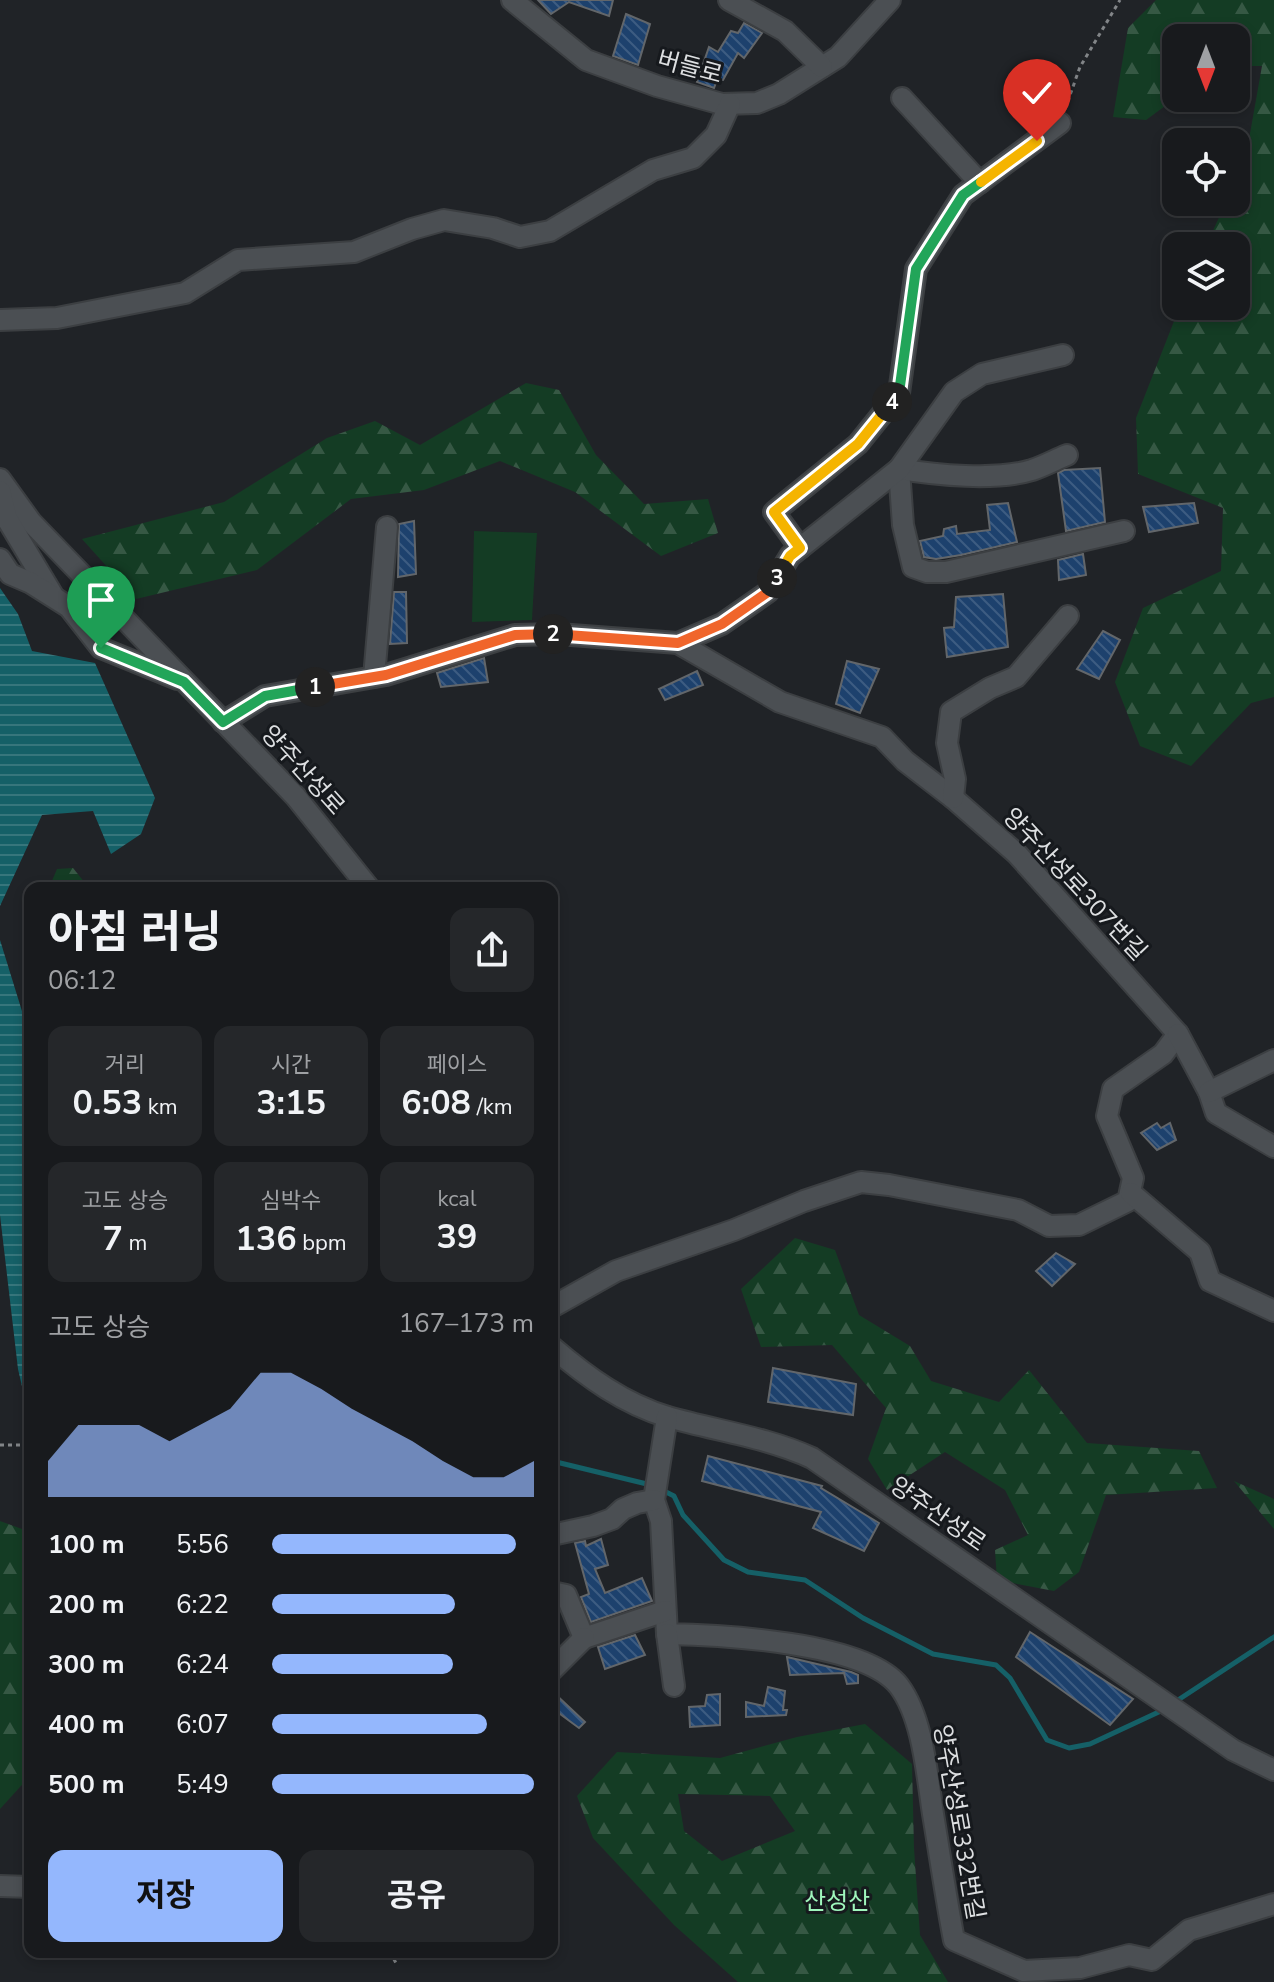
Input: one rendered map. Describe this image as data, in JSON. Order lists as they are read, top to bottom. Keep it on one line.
{"streets":{"street":["버들로","양주산성로","양주산성로307번길","양주산성로332번길"]},"crossings":[["양주산성로","양주산성로307번길"]],"parks":["산성산"],"north":"bottom","page":{"pins":["4","3","2","1"],"heading":["아침 러닝","06:12"],"stats":[["거리","0.53 km"],["시간","3:15"],["페이스","6:08 /km"],["고도 상승","7 m"],["심박수","136 bpm"],["kcal","39"]],"chart":["고도 상승","167–173 m"],"list":[{"name":"100 m","note":"5:56"},{"name":"200 m","note":"6:22"},{"name":"300 m","note":"6:24"},{"name":"400 m","note":"6:07"},{"name":"500 m","note":"5:49"}],"buttons":["저장","공유"]}}
